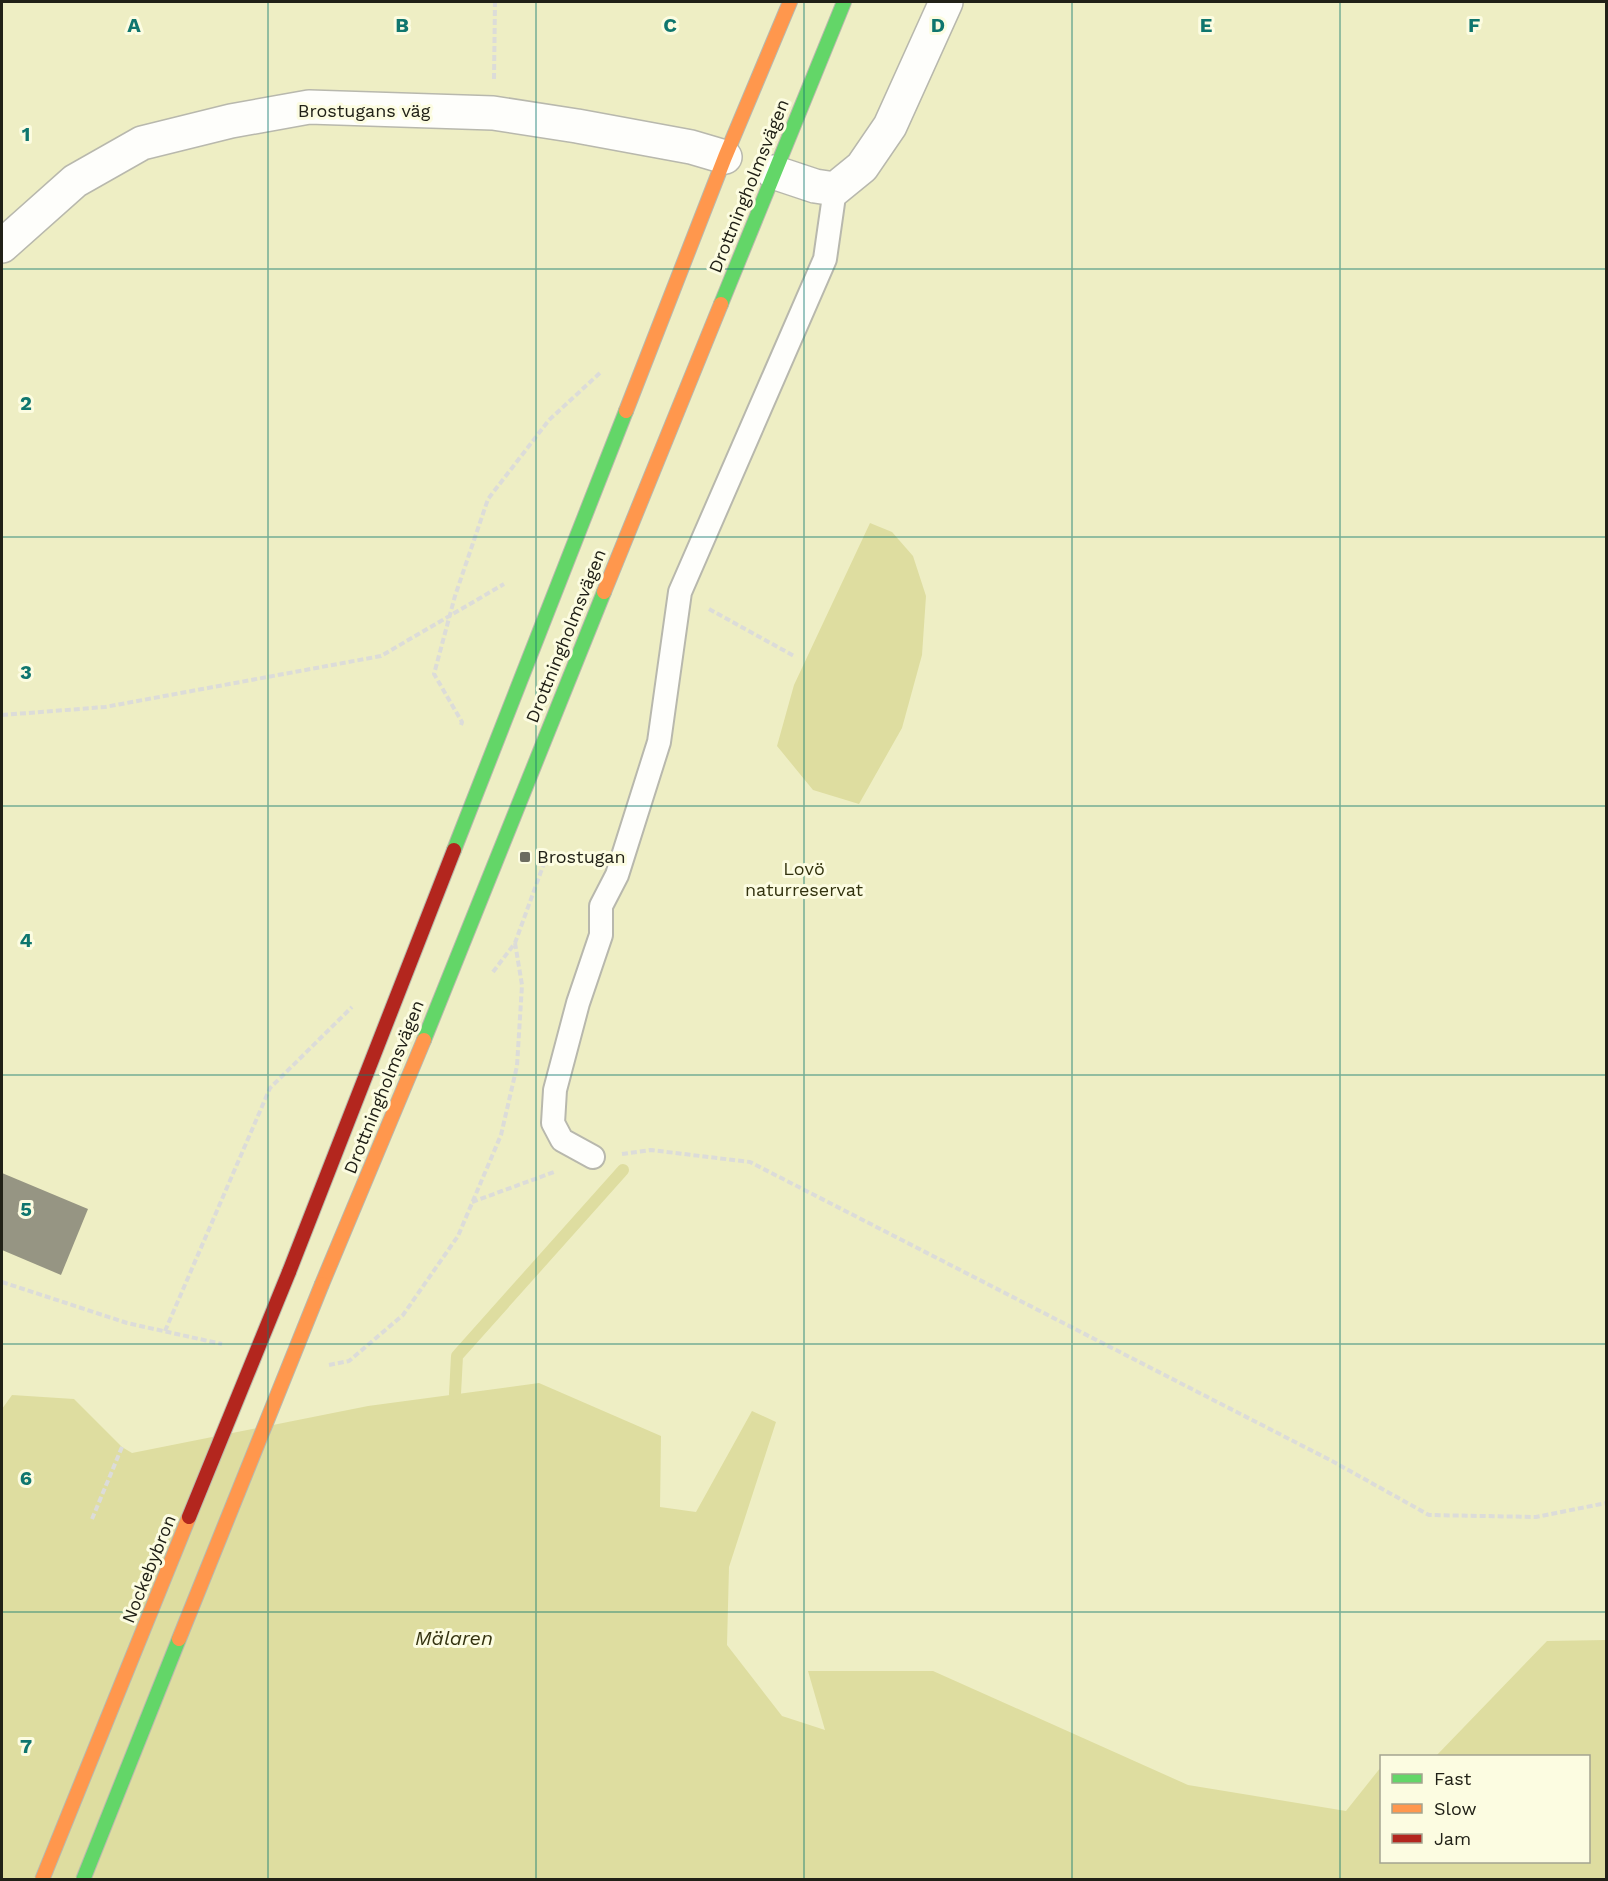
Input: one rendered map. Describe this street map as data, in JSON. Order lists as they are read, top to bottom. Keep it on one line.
{"streets":{"main road":["Drottningholmsvägen","Nockebybron"],"street":["Brostugans väg"]},"crossings":[["Brostugans väg","Drottningholmsvägen"],["Drottningholmsvägen","Nockebybron"]],"water":["Mälaren"],"parks":["Lovö naturreservat"],"places":{"transit":["Brostugan"]},"legend":["Fast","Slow","Jam"],"grid":{"columns":["A","B","C","D","E","F"],"rows":["1","2","3","4","5","6","7"]}}
